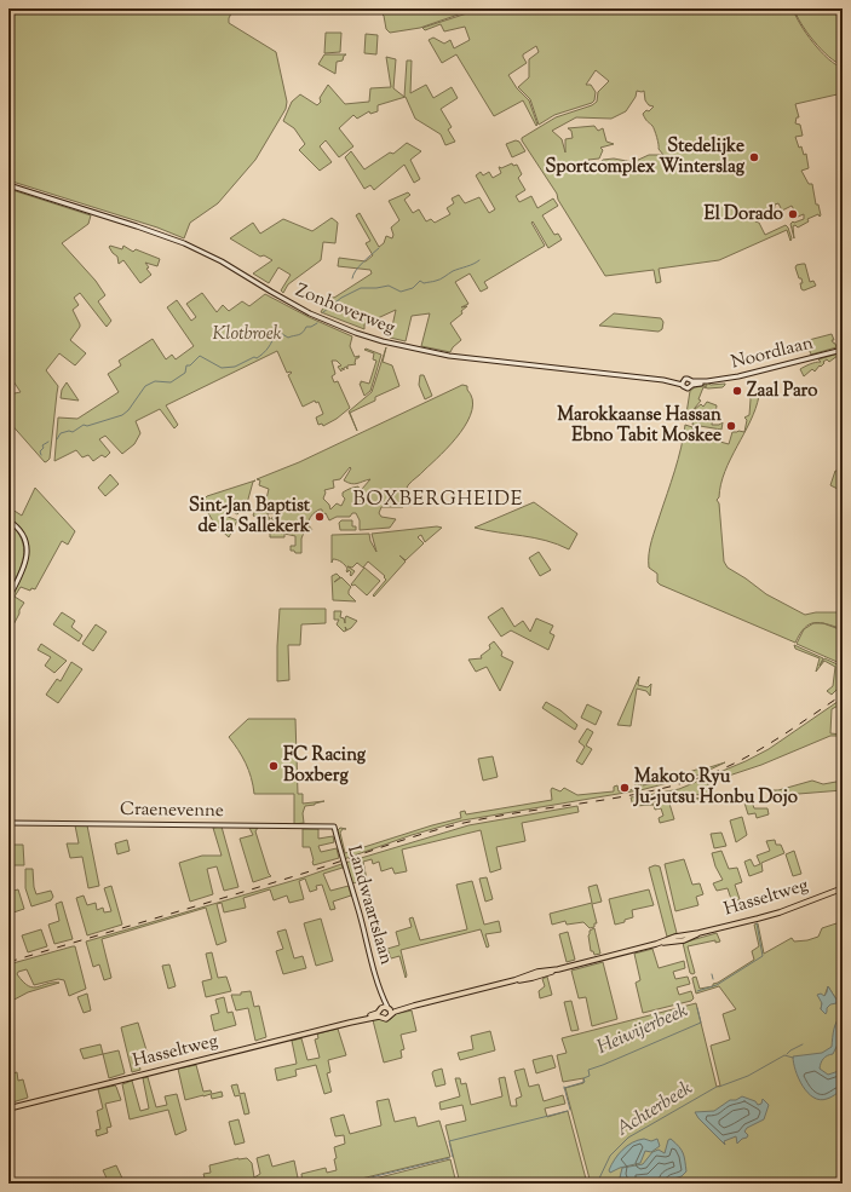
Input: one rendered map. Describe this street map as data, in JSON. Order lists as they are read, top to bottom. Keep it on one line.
{"streets":{"main road":["Hasseltweg"],"street":["Zonhoverweg","Noordlaan","Craenevenne","Landwaartslaan"]},"crossings":[["Zonhoverweg","Noordlaan"],["Craenevenne","Landwaartslaan"],["Hasseltweg","Landwaartslaan"]],"districts":["BOXBERGHEIDE"],"water":["Heiwijerbeek","Achterbeek"],"parks":["Klotbroek"],"places":["Stedelijke Sportcomplex Winterslag","El Dorado","Zaal Paro","Marokkaanse Hassan Ebno Tabit Moskee","Sint-Jan Baptist de la Sallekerk","FC Racing Boxberg","Makoto Ryu Ju-jutsu Honbu Dojo"]}
